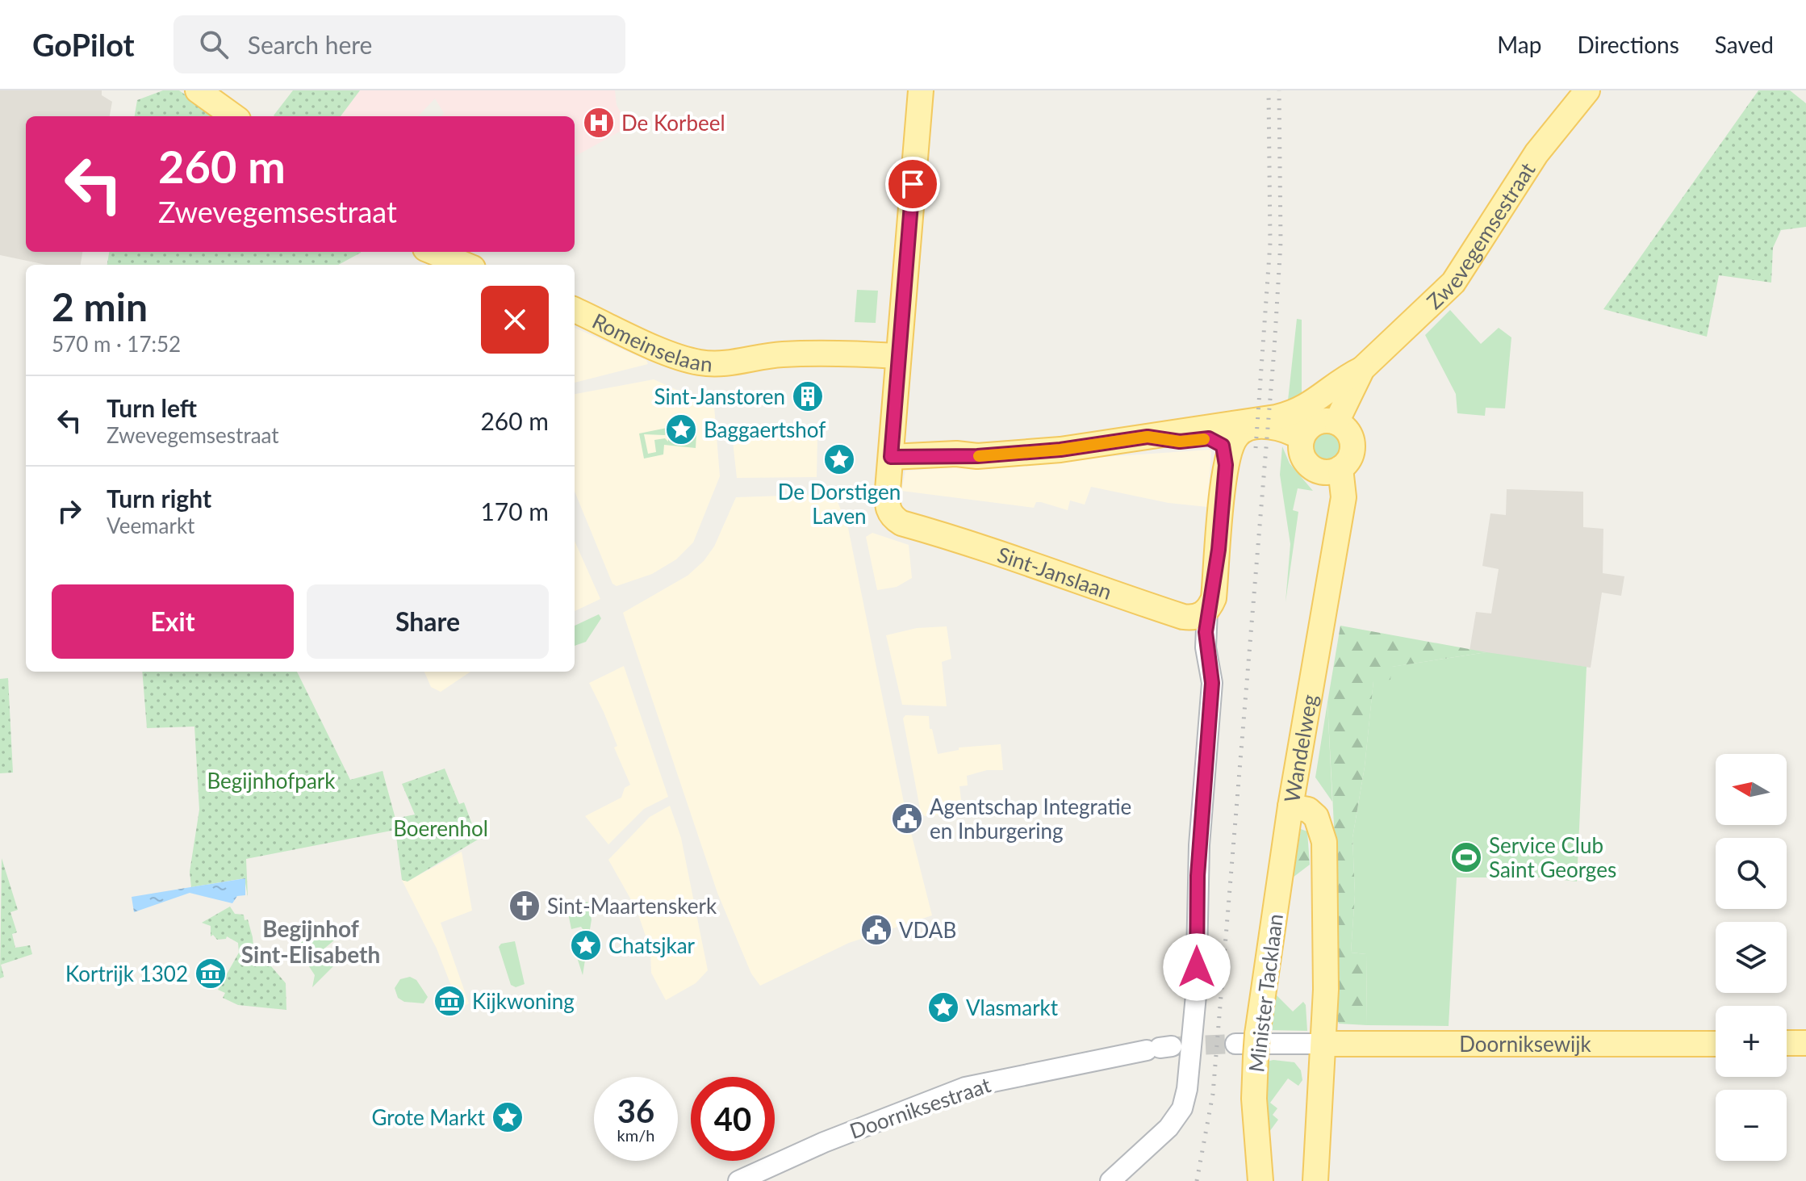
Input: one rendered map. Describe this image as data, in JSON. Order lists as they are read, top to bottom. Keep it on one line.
{"streets":{"main road":["Zwevegemsestraat","Romeinselaan","Sint-Janslaan","Wandelweg","Minister Tacklaan","Doorniksewijk"],"street":["Doorniksestraat"]},"crossings":[["Zwevegemsestraat","Sint-Janslaan"],["Zwevegemsestraat","Wandelweg"],["Wandelweg","Minister Tacklaan"],["Wandelweg","Doorniksewijk"]],"districts":["Begijnhof Sint-Elisabeth"],"parks":["Begijnhofpark","Boerenhol"],"places":{"hospital":["De Korbeel"],"building":["Sint-Janstoren"],"place":["Baggaertshof","De Dorstigen Laven","Chatsjkar","Vlasmarkt","Grote Markt"],"public building":["Agentschap Integratie en Inburgering","VDAB"],"sports":["Service Club Saint Georges"],"church":["Sint-Maartenskerk"],"museum":["Kortrijk 1302","Kijkwoning"]},"north":"left","page":{"header":"GoPilot","search":"Search here","nav":["Map","Directions","Saved"],"turn":["260 m","Zwevegemsestraat"],"heading":["2 min","570 m · 17:52"],"list":[{"name":"Turn left","note":"Zwevegemsestraat","value":"260 m"},{"name":"Turn right","note":"Veemarkt","value":"170 m"}],"buttons":["Exit","Share"],"map_buttons":["+","−"],"speed":"36 km/h","limit":"40"}}
